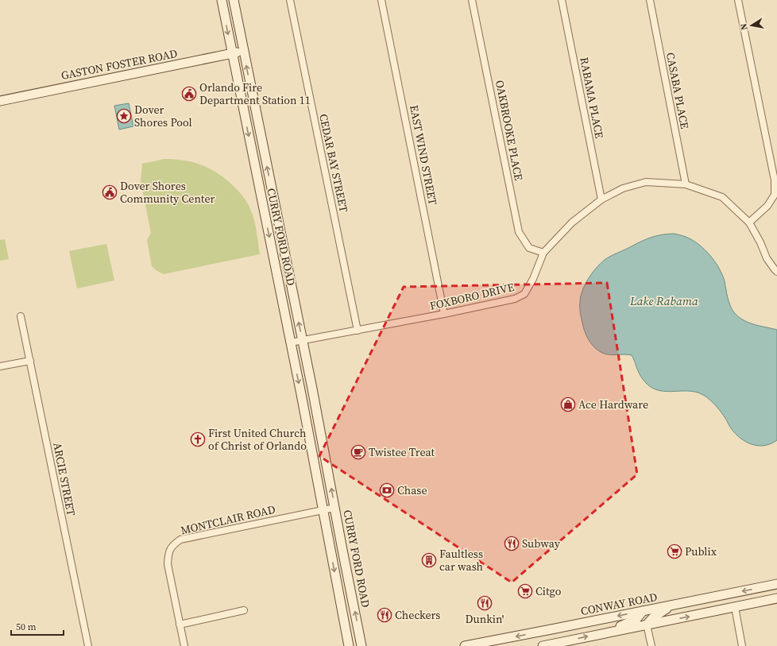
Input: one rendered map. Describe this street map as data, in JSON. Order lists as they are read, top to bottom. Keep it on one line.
{"streets":{"main road":["GASTON FOSTER ROAD","CURRY FORD ROAD","CONWAY ROAD"],"street":["CASABA PLACE","RABAMA PLACE","OAKBROOKE PLACE","EAST WIND STREET","CEDAR BAY STREET","FOXBORO DRIVE","ARCIE STREET","MONTCLAIR ROAD"]},"crossings":[["GASTON FOSTER ROAD","CURRY FORD ROAD"],["CASABA PLACE","FOXBORO DRIVE"],["RABAMA PLACE","FOXBORO DRIVE"],["OAKBROOKE PLACE","FOXBORO DRIVE"],["EAST WIND STREET","FOXBORO DRIVE"],["CEDAR BAY STREET","FOXBORO DRIVE"],["CURRY FORD ROAD","FOXBORO DRIVE"],["CURRY FORD ROAD","MONTCLAIR ROAD"]],"water":["Lake Rabama"],"places":{"public building":["Orlando Fire Department Station 11","Dover Shores Community Center"],"place":["Dover Shores Pool"],"shop":["Ace Hardware"],"church":["First United Church of Christ of Orlando"],"cafe":["Twistee Treat"],"bank":["Chase"],"restaurant":["Subway","Dunkin'","Checkers"],"supermarket":["Publix","Citgo"],"building":["Faultless car wash"]},"scale_bar":"50 m","north":"left"}
